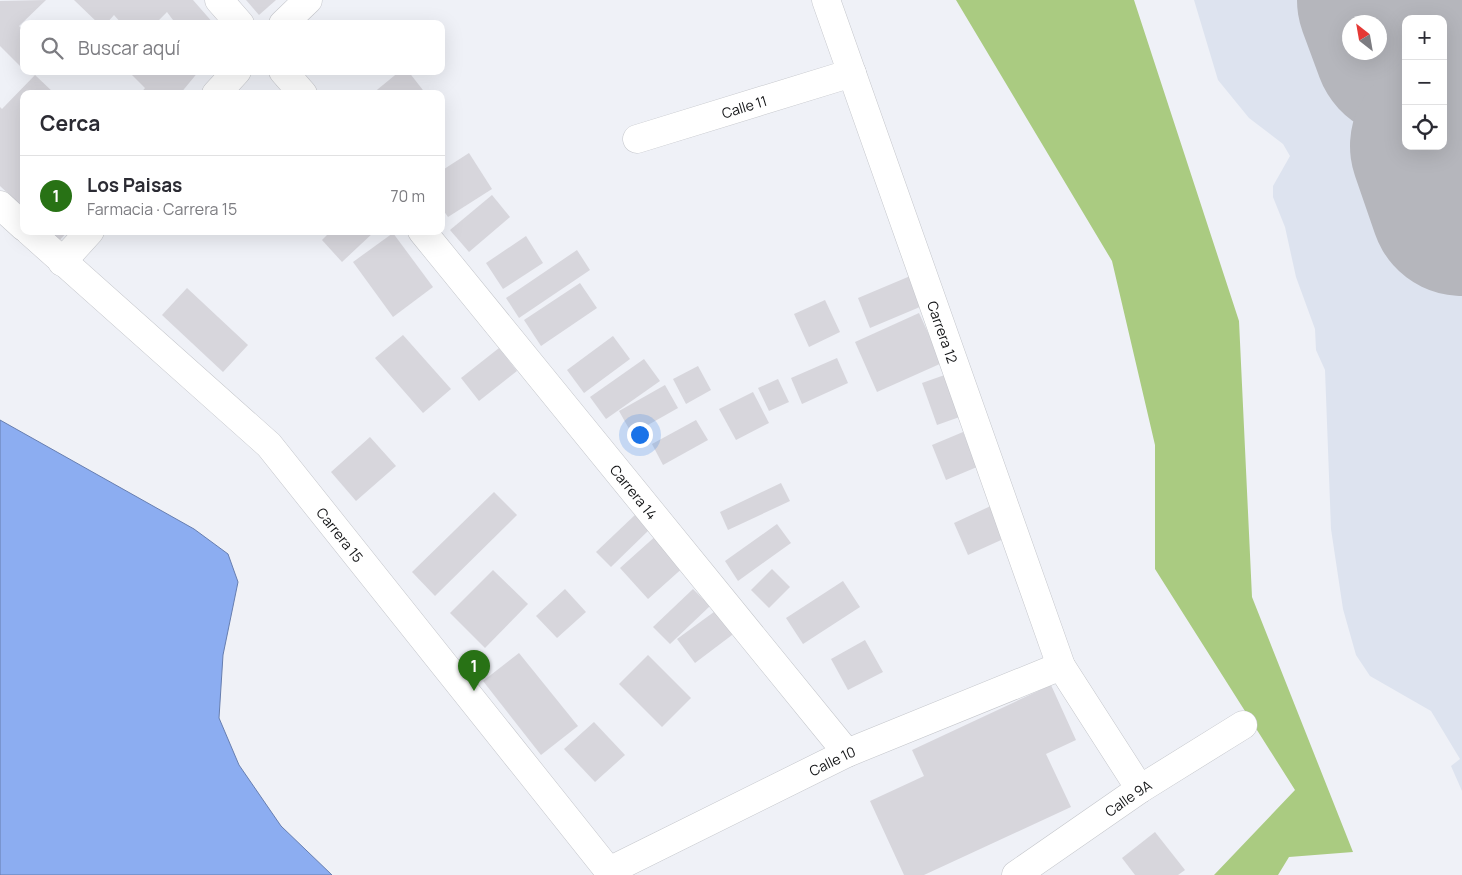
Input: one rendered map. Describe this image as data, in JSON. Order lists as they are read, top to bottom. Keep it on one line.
{"streets":{"street":["Calle 11","Carrera 12","Carrera 14","Carrera 15","Calle 10","Calle 9A"]},"crossings":[["Calle 11","Carrera 12"],["Carrera 12","Calle 10"],["Carrera 12","Calle 9A"],["Carrera 14","Calle 10"],["Carrera 15","Calle 10"]],"north":"top left","page":{"map_buttons":["+","−"],"search":"Buscar aquí","heading":"Cerca","list":[{"mark":"1","name":"Los Paisas","note":"Farmacia · Carrera 15","value":"70 m"}],"pins":"1"}}
